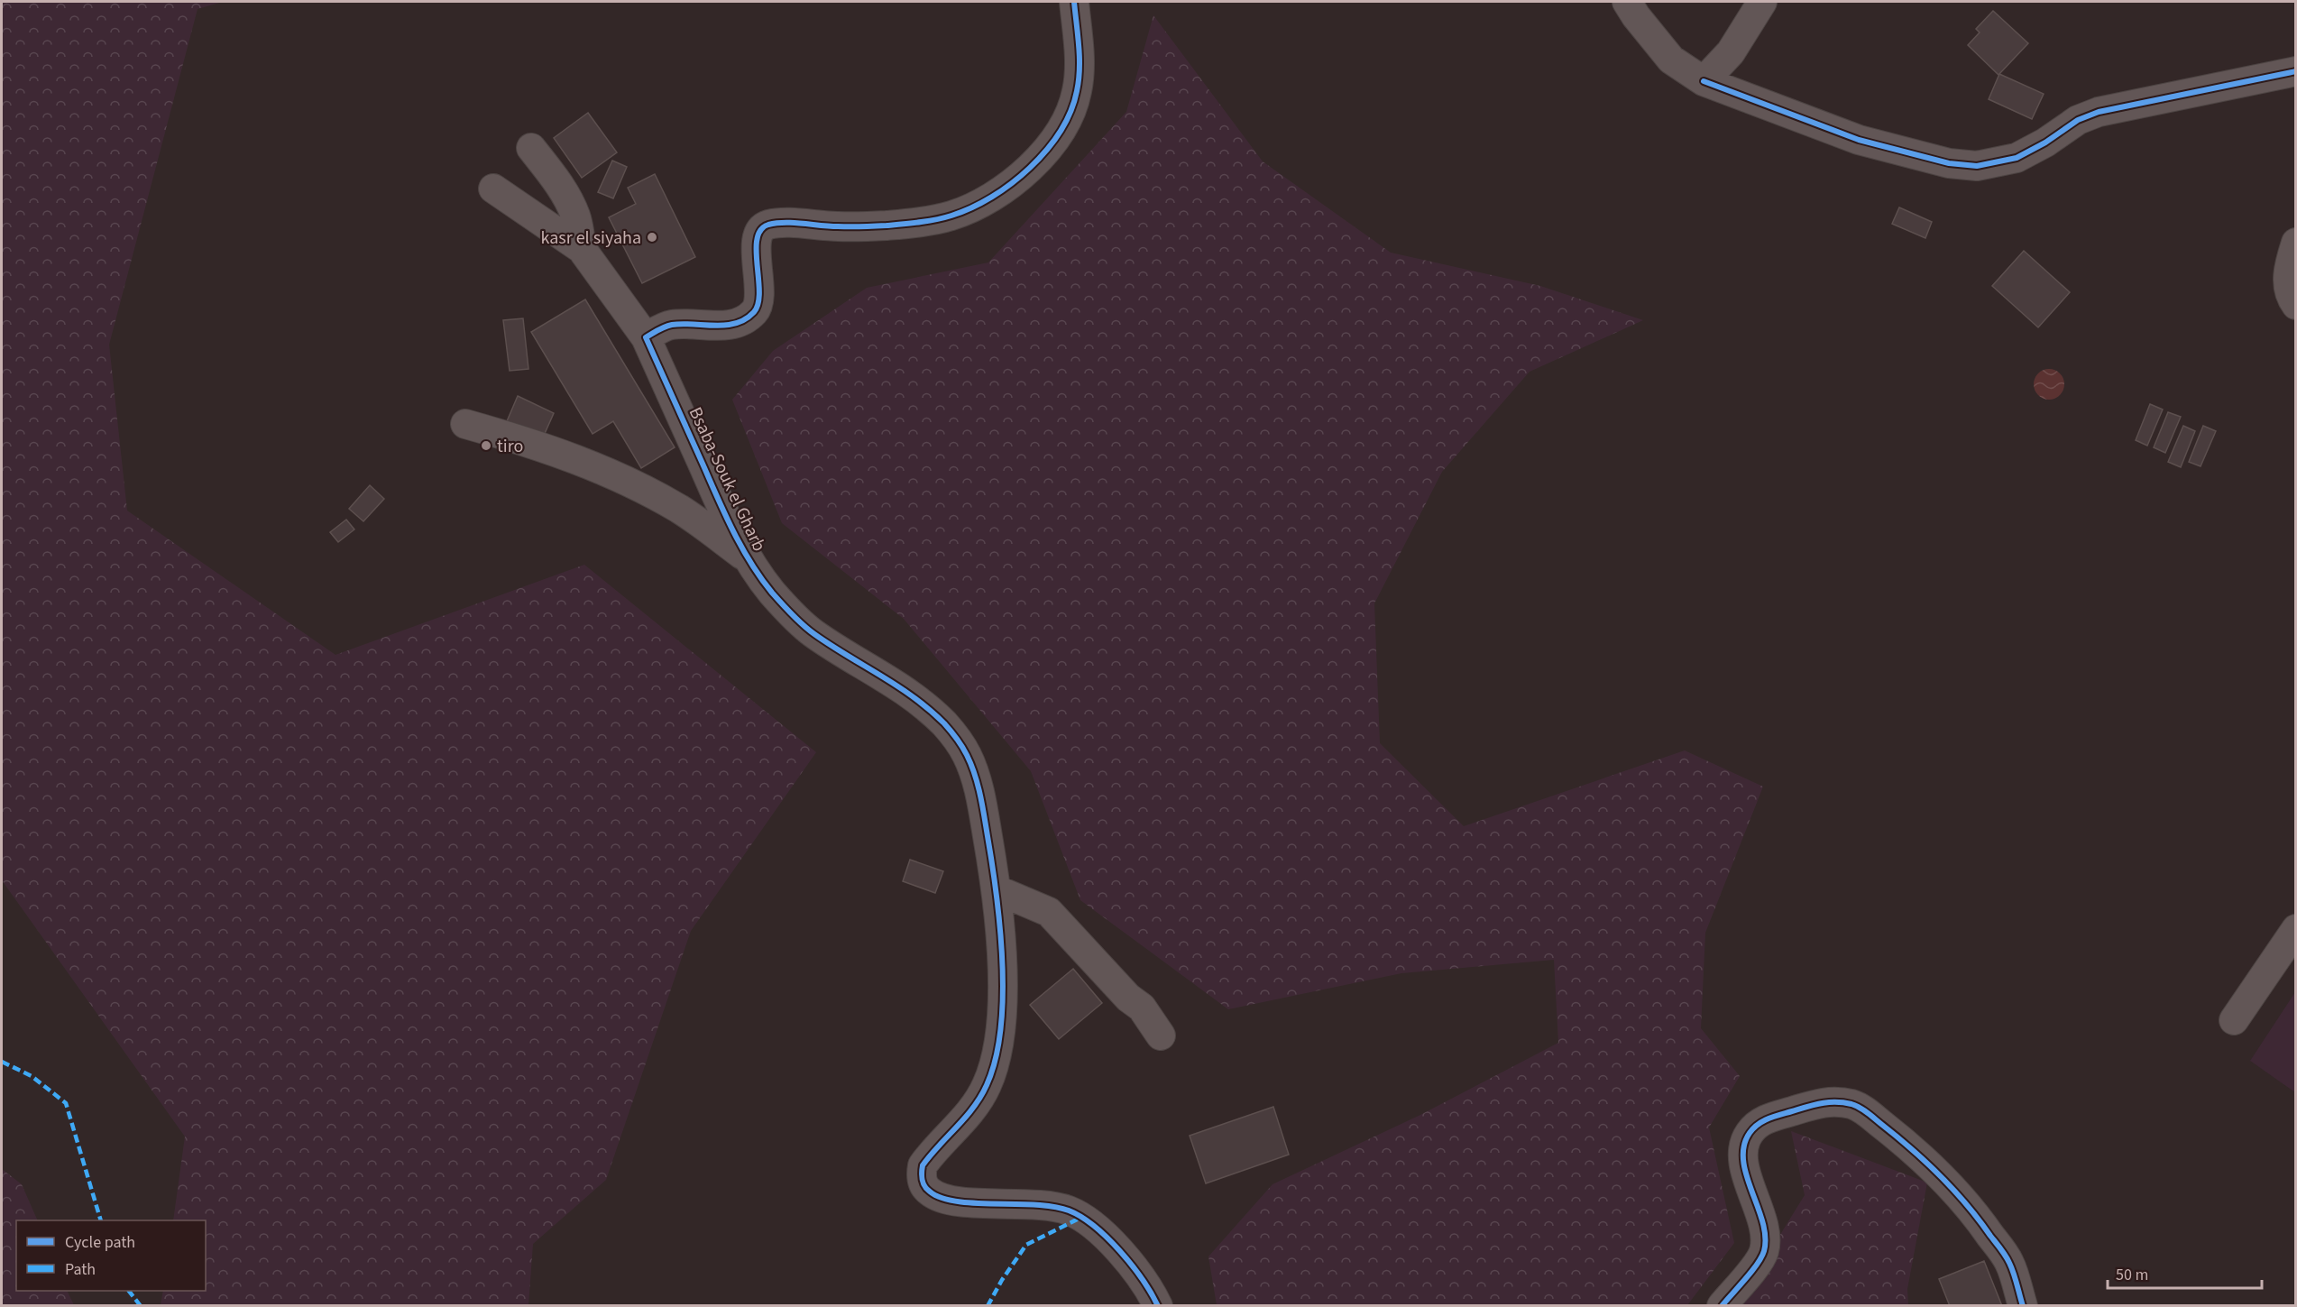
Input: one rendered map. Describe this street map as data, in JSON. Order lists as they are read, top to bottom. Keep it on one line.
{"streets":{"street":["Bsaba-Souk el Gharb"]},"places":["kasr el siyaha","tiro"],"legend":["Cycle path","Path"],"scale_bar":"50 m"}
